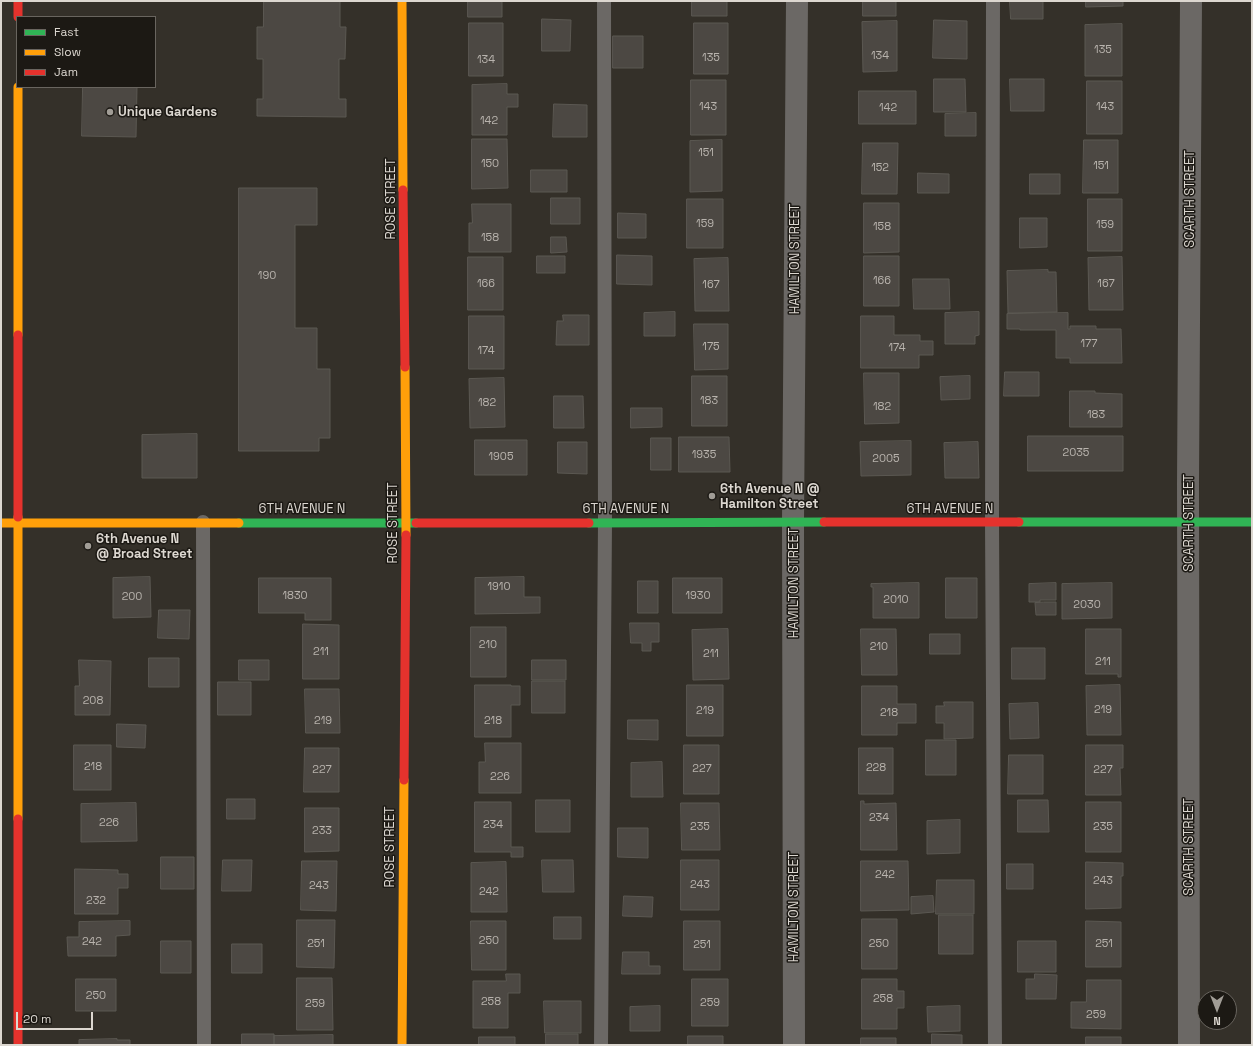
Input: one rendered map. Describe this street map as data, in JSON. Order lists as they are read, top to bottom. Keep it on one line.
{"streets":{"street":["ROSE STREET","SCARTH STREET","HAMILTON STREET","6TH AVENUE N"]},"crossings":[["ROSE STREET","6TH AVENUE N"],["SCARTH STREET","6TH AVENUE N"],["HAMILTON STREET","6TH AVENUE N"]],"places":["Unique Gardens","6th Avenue N @ Hamilton Street","6th Avenue N @ Broad Street"],"house_numbers":["135","134","135","134","143","143","142","142","151","150","151","152","159","159","158","158","190","166","166","167","167","177","175","174","174","183","182","182","183","2035","1935","1905","2005","1910","1830","1930","200","2010","2030","210","210","211","211","211","208","219","219","218","219","218","218","228","227","227","227","226","234","226","234","235","235","233","242","243","243","243","242","232","250","242","251","250","251","251","250","258","258","259","259","259"],"legend":["Fast","Slow","Jam"],"scale_bar":"20 m","north":"bottom"}
